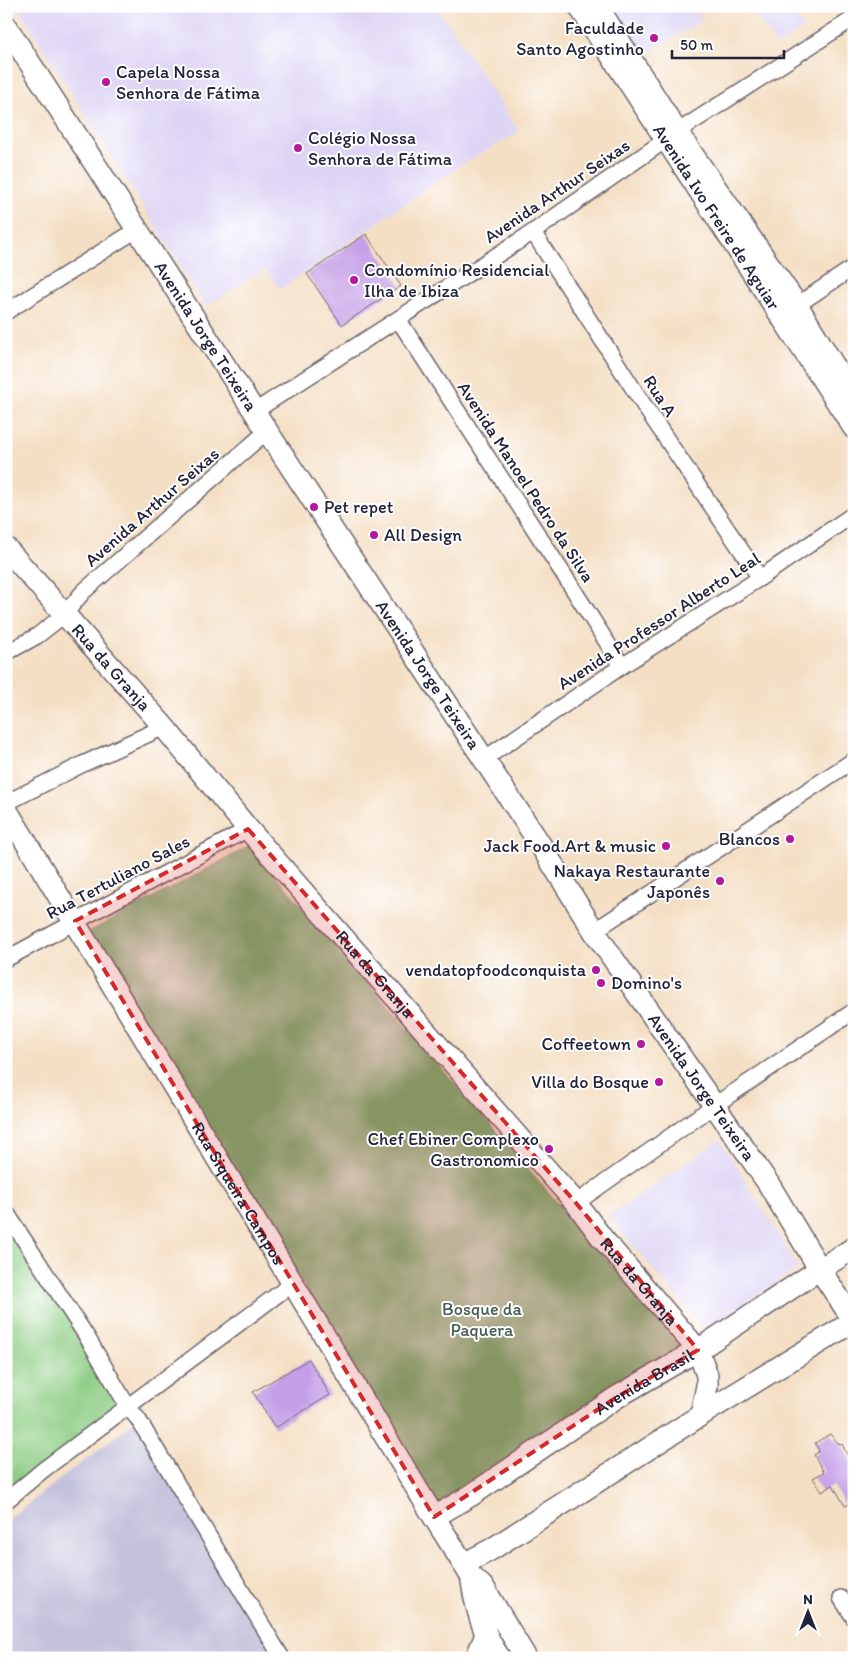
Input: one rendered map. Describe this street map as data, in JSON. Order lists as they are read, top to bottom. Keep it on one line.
{"streets":{"street":["Avenida Arthur Seixas","Avenida Ivo Freire de Aguiar","Avenida Jorge Teixeira","Rua A","Avenida Manoel Pedro da Silva","Avenida Professor Alberto Leal","Rua da Granja","Rua Tertuliano Sales","Rua Siqueira Campos","Avenida Brasil"]},"crossings":[["Avenida Arthur Seixas","Avenida Ivo Freire de Aguiar"],["Avenida Arthur Seixas","Avenida Jorge Teixeira"],["Avenida Arthur Seixas","Rua A"],["Avenida Arthur Seixas","Avenida Manoel Pedro da Silva"],["Avenida Arthur Seixas","Rua da Granja"],["Avenida Jorge Teixeira","Avenida Professor Alberto Leal"],["Avenida Jorge Teixeira","Avenida Brasil"],["Rua A","Avenida Professor Alberto Leal"],["Avenida Manoel Pedro da Silva","Avenida Professor Alberto Leal"],["Rua da Granja","Rua Tertuliano Sales"],["Rua da Granja","Avenida Brasil"],["Rua Tertuliano Sales","Rua Siqueira Campos"],["Rua Siqueira Campos","Avenida Brasil"]],"parks":["Bosque da Paquera"],"places":["Faculdade Santo Agostinho","Capela Nossa Senhora de Fátima","Colégio Nossa Senhora de Fátima","Condomínio Residencial Ilha de Ibiza","Pet repet","All Design","Blancos","Jack Food.Art & music","Nakaya Restaurante Japonês","vendatopfoodconquista","Domino's","Coffeetown","Villa do Bosque","Chef Ebiner Complexo Gastronomico"],"scale_bar":"50 m","north":"top"}
